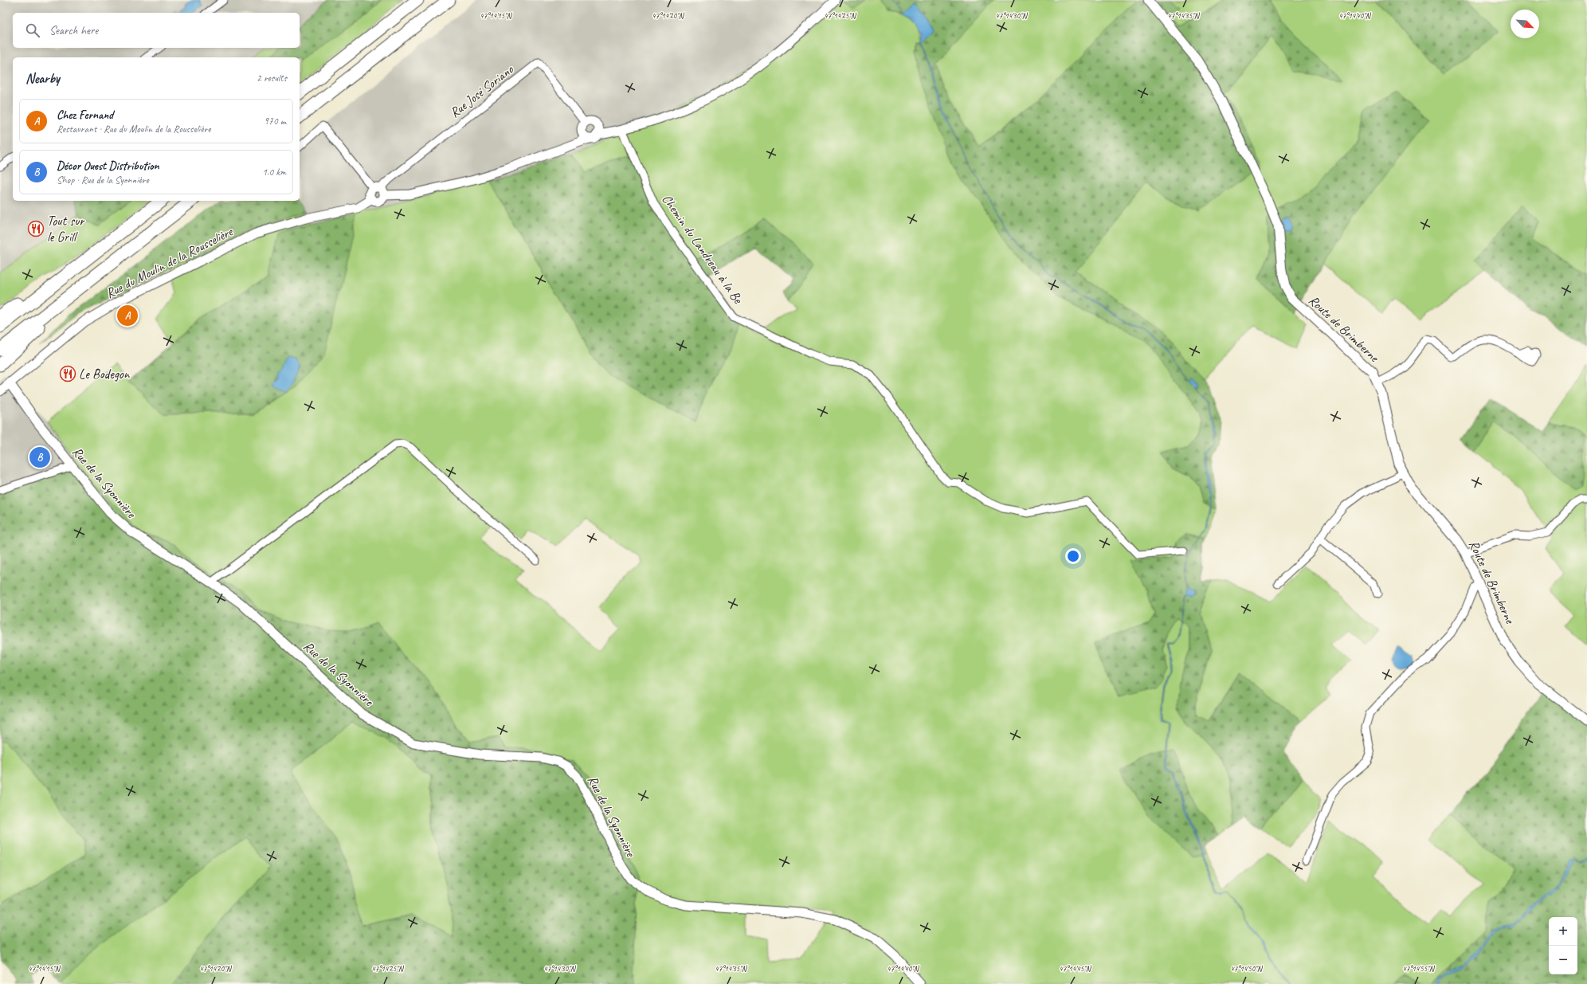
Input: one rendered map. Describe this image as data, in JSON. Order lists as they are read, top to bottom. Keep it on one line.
{"streets":{"street":["Rue José Soriano","Chemin du Landreau à la Be","Rue du Moulin de la Rousselière","Route de Brimberne","Rue de la Syonnière"]},"crossings":[["Rue José Soriano","Rue du Moulin de la Rousselière"],["Rue du Moulin de la Rousselière","Rue de la Syonnière"]],"places":{"restaurant":["Tout sur le Grill","Le Bodegon"]},"north":"bottom right","page":{"search":"Search here","heading":["Nearby","2 results"],"list":[{"mark":"A","name":"Chez Fernand","note":"Restaurant · Rue du Moulin de la Rousselière","value":"970 m"},{"mark":"B","name":"Décor Ouest Distribution","note":"Shop · Rue de la Syonnière","value":"1.0 km"}],"pins":["A","B"],"map_buttons":["+","−"]},"coordinates":["47°14'15\"N","47°14'20\"N","47°14'25\"N","47°14'30\"N","47°14'35\"N","47°14'40\"N","47°14'45\"N","47°14'50\"N","47°14'55\"N"]}
